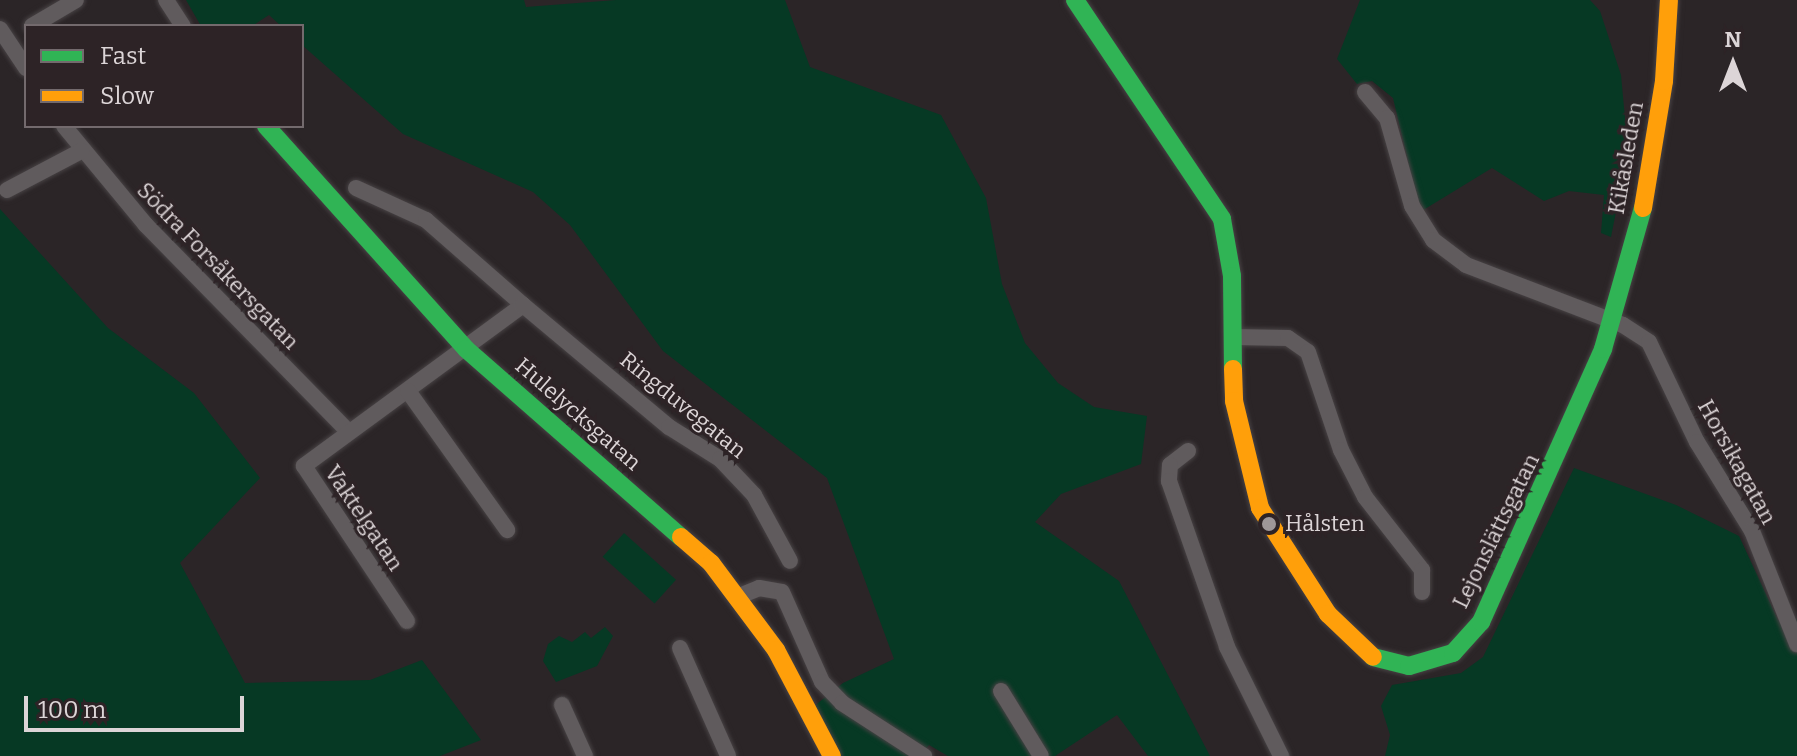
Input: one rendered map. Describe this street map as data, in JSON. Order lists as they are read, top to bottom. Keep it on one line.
{"streets":{"street":["Kikåsleden","Södra Forsåkersgatan","Ringduvegatan","Hulelycksgatan","Horsikagatan","Vaktelgatan","Lejonslättsgatan"]},"crossings":[["Kikåsleden","Horsikagatan"],["Kikåsleden","Lejonslättsgatan"],["Södra Forsåkersgatan","Vaktelgatan"],["Ringduvegatan","Vaktelgatan"],["Hulelycksgatan","Vaktelgatan"],["Horsikagatan","Lejonslättsgatan"]],"places":["Hålsten"],"legend":["Fast","Slow"],"scale_bar":"100 m","north":"top"}
